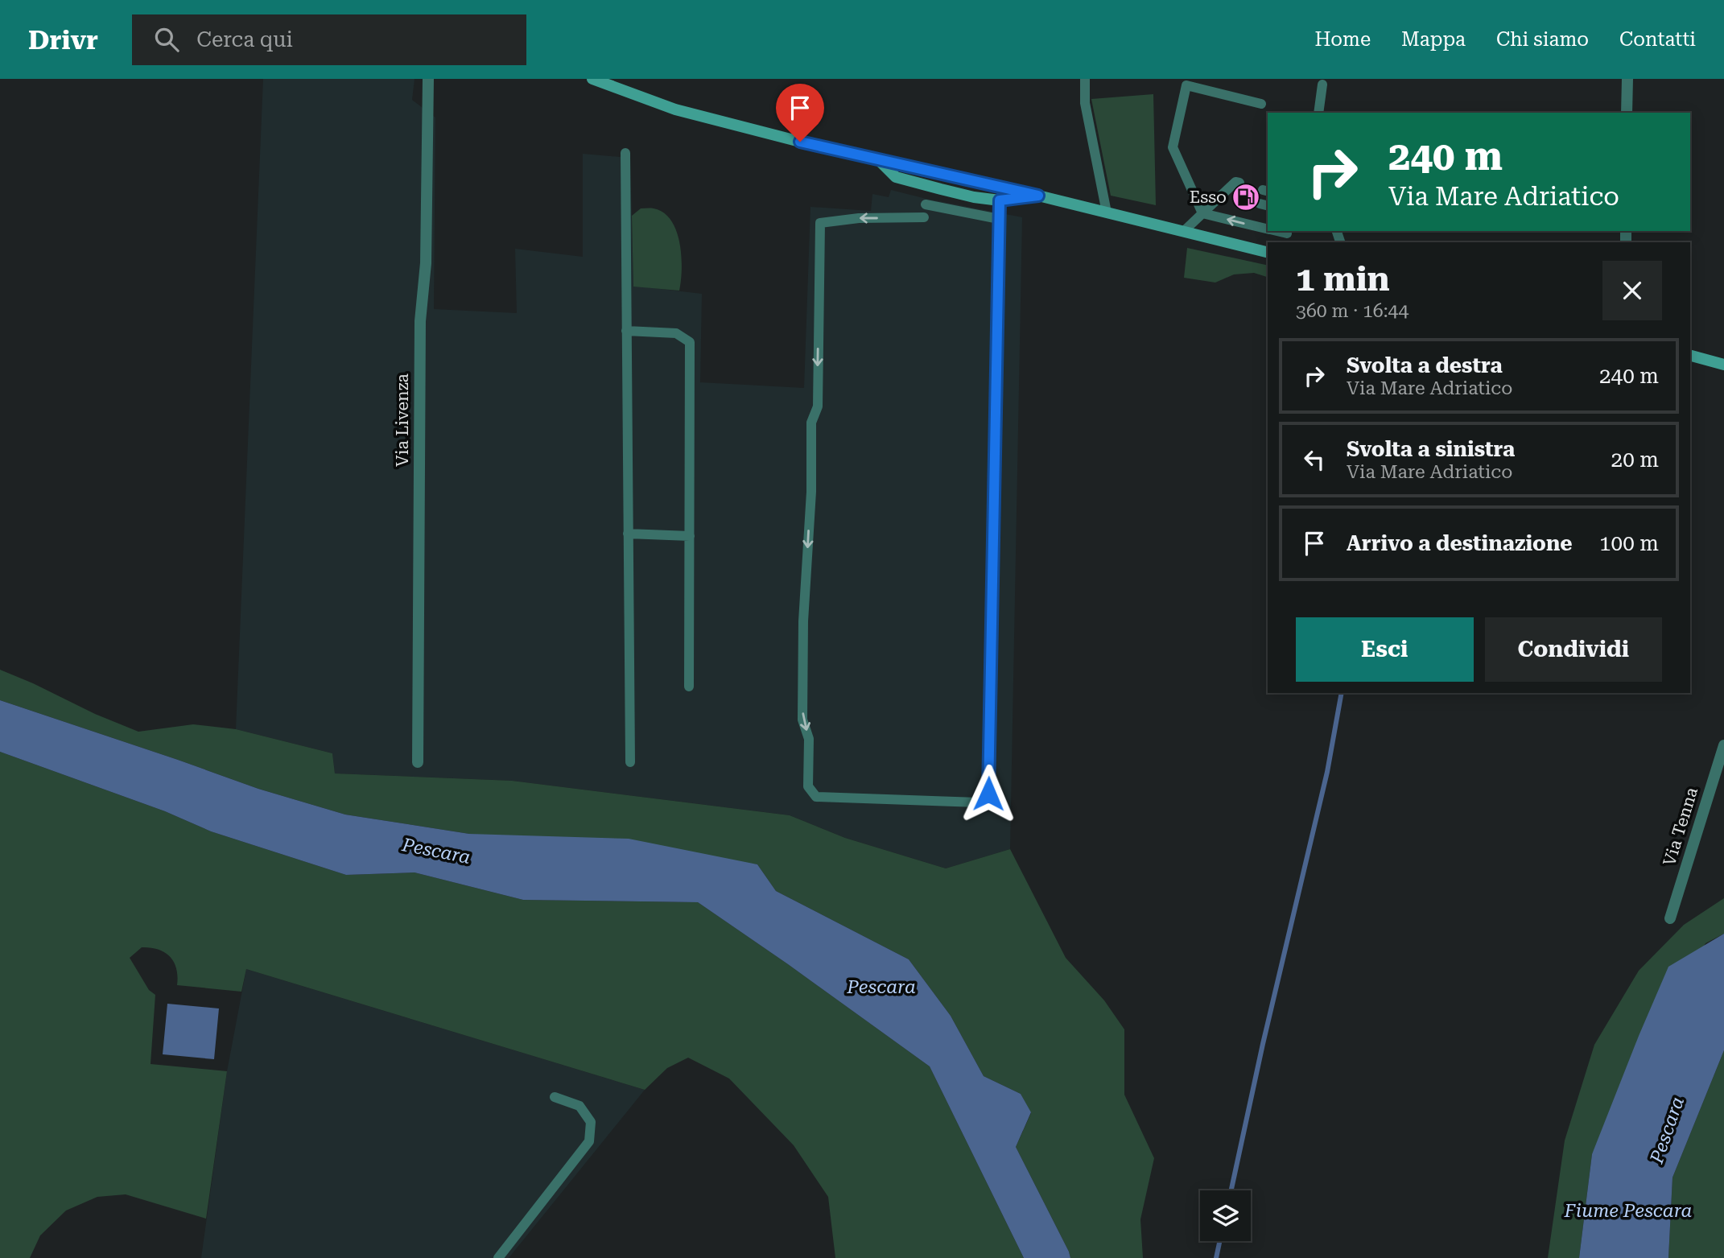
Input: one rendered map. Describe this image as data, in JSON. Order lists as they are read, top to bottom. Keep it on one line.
{"streets":{"street":["Via Livenza","Via Tenna"]},"water":["Pescara","Fiume Pescara"],"places":{"fuel station":["Esso"]},"page":{"header":"Drivr","search":"Cerca qui","nav":["Home","Mappa","Chi siamo","Contatti"],"turn":["240 m","Via Mare Adriatico"],"heading":["1 min","360 m · 16:44"],"list":[{"name":"Svolta a destra","note":"Via Mare Adriatico","value":"240 m"},{"name":"Svolta a sinistra","note":"Via Mare Adriatico","value":"20 m"},{"name":"Arrivo a destinazione","value":"100 m"}],"buttons":["Esci","Condividi"]}}
